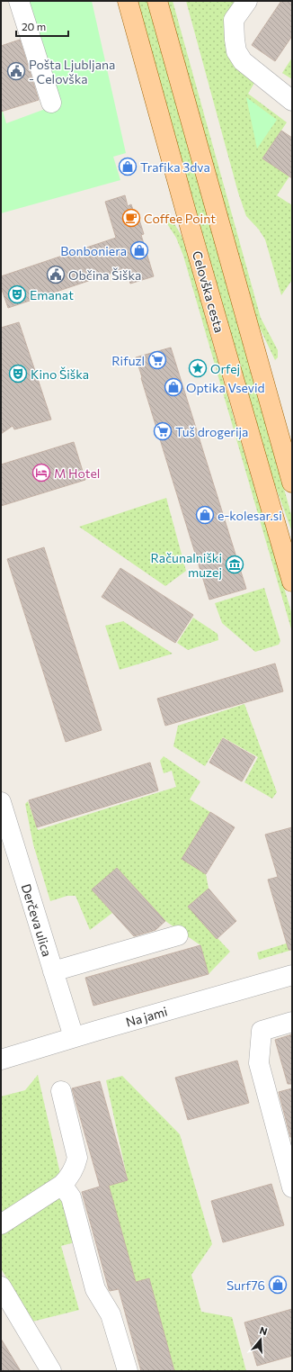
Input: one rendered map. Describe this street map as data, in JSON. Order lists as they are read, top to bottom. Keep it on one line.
{"streets":{"main road":["Celovška cesta"],"street":["Derčeva ulica","Na jami"]},"crossings":[["Derčeva ulica","Na jami"]],"places":{"public building":["Pošta Ljubljana - Celovška","Občina Šiška"],"shop":["Trafika 3dva","Bonboniera","Optika Vsevid","e-kolesar.si","Surf76"],"cafe":["Coffee Point"],"theatre":["Emanat","Kino Šiška"],"supermarket":["Rifuzl","Tuš drogerija"],"place":["Orfej"],"hotel":["M Hotel"],"museum":["Računalniški muzej"]},"scale_bar":"20 m","north":"top"}
